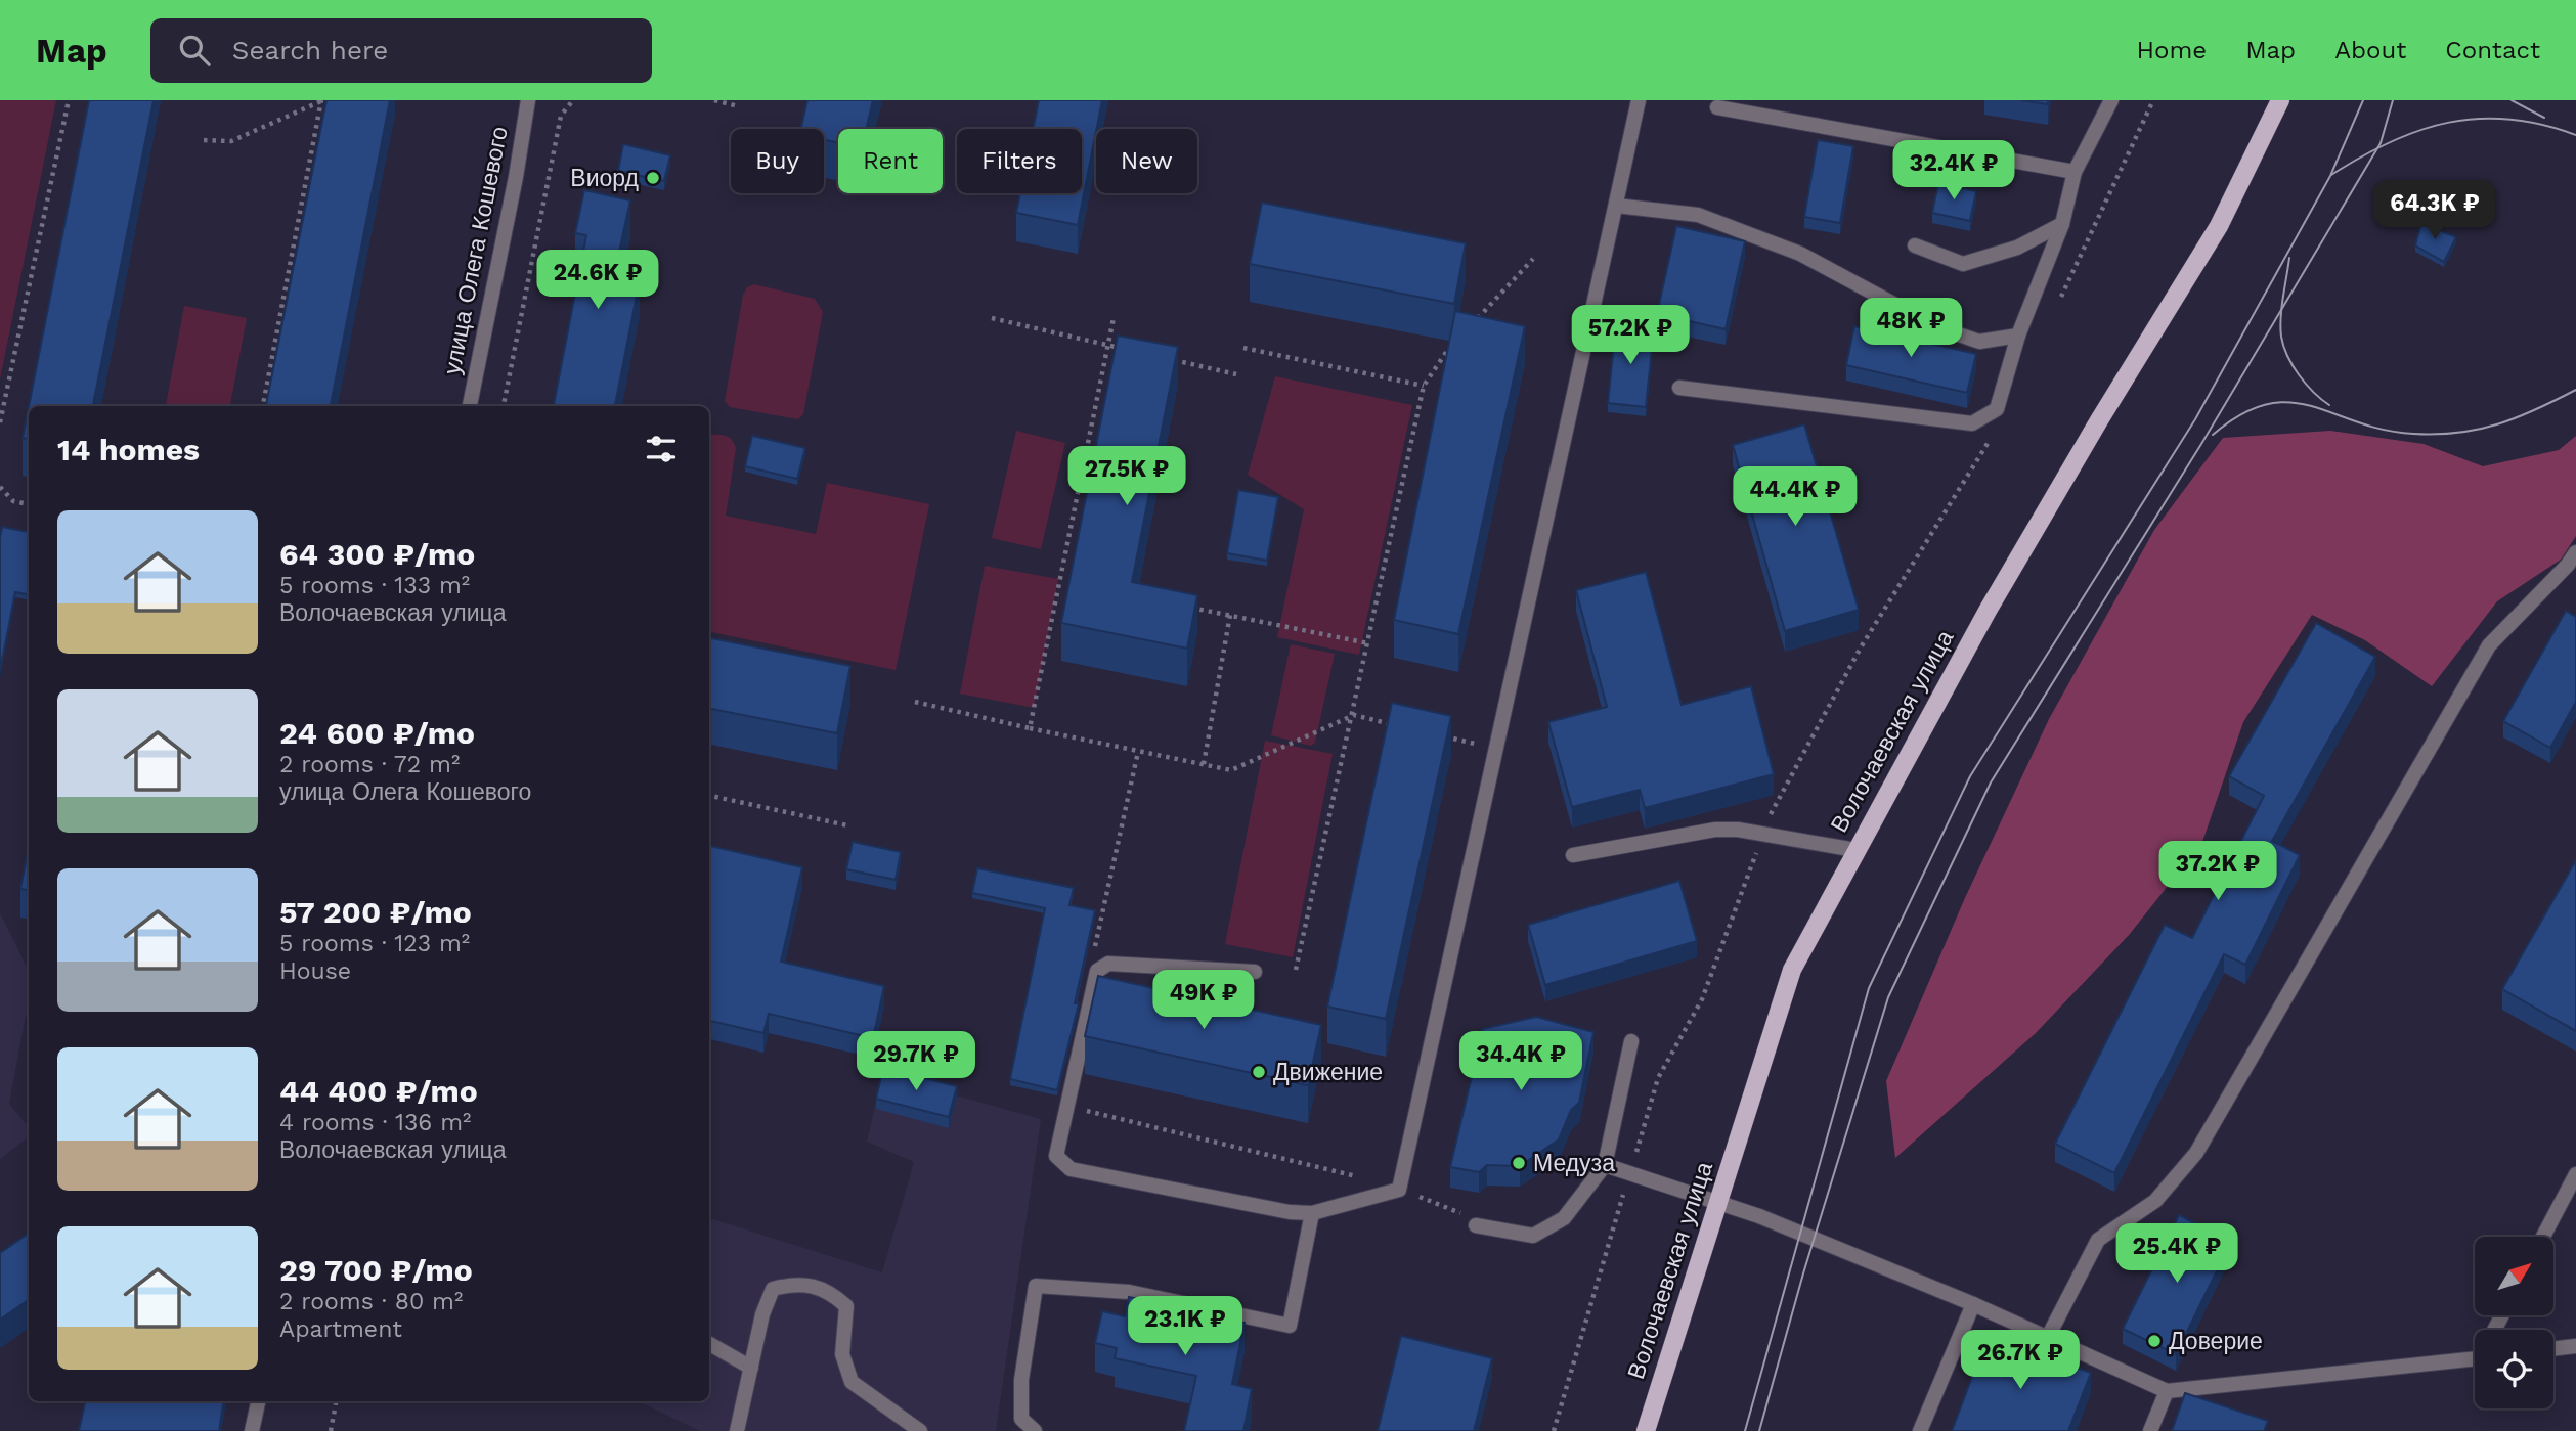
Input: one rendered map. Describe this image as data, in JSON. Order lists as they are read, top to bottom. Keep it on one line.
{"streets":{"main road":["Волочаевская улица"],"street":["улица Олега Кошевого"]},"places":["Виорд","Движение","Медуза","Доверие"],"north":"top right","page":{"header":"Map","search":"Search here","nav":["Home","Map","About","Contact"],"chip":["Buy","Rent","Filters","New"],"price":["32.4K ₽","64.3K ₽","24.6K ₽","48K ₽","57.2K ₽","27.5K ₽","44.4K ₽","37.2K ₽","49K ₽","29.7K ₽","34.4K ₽","25.4K ₽","23.1K ₽","26.7K ₽"],"heading":"14 homes","list":[{"name":"64 300 ₽/mo","note":"5 rooms · 133 m² · Волочаевская улица"},{"name":"24 600 ₽/mo","note":"2 rooms · 72 m² · улица Олега Кошевого"},{"name":"57 200 ₽/mo","note":"5 rooms · 123 m² · House"},{"name":"44 400 ₽/mo","note":"4 rooms · 136 m² · Волочаевская улица"},{"name":"29 700 ₽/mo","note":"2 rooms · 80 m² · Apartment"}]}}
